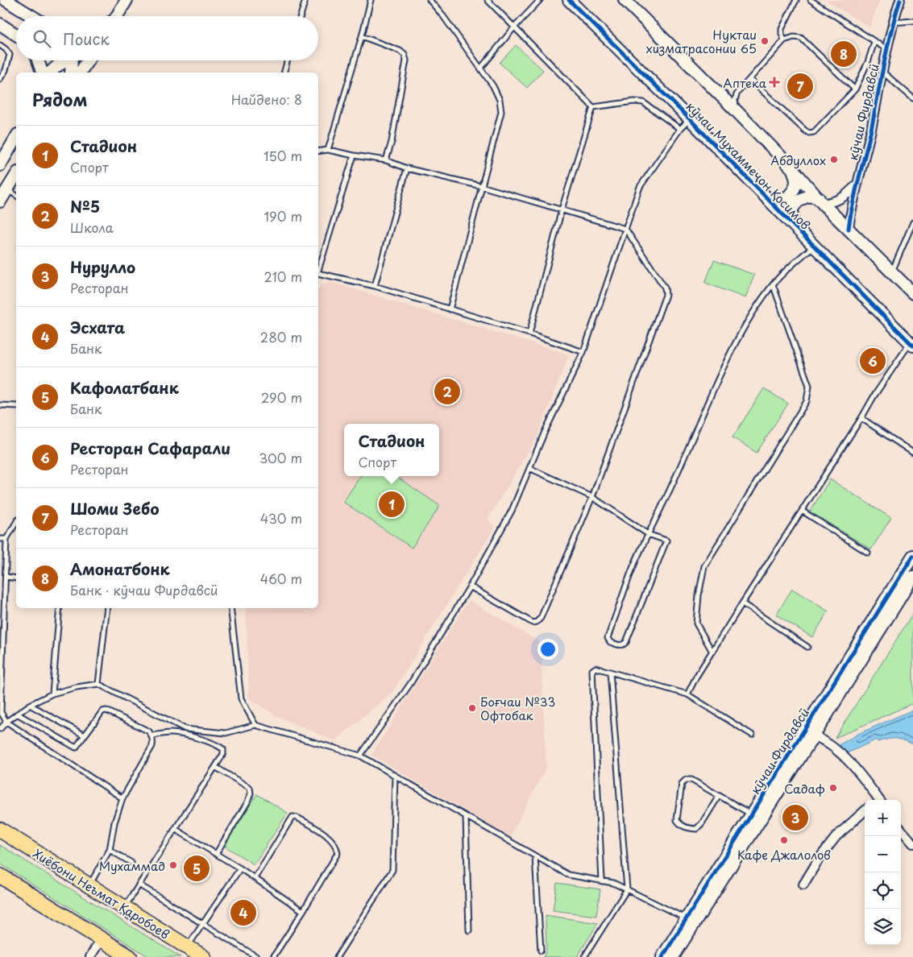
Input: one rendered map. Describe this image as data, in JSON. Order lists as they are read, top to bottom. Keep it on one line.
{"streets":{"highway":["Хиёбони Неъмат Қаробоев"],"street":["кӯчаи Фирдавсӣ","кӯчаи Мухаммеҷон Қосимов"]},"places":{"other":["Нуктаи хизматрасонии 65","Абдуллох","Боғчаи №33 Офтобак","Садаф","Кафе Джалолов","Мухаммад"],"health":["Аптека"]},"page":{"search":"Поиск","pins":["8","7","6","2","1","3","5","4"],"heading":["Рядом","Найдено: 8"],"list":[{"mark":"1","name":"Стадион","note":"Спорт","value":"150 m"},{"mark":"2","name":"№5","note":"Школа","value":"190 m"},{"mark":"3","name":"Нурулло","note":"Ресторан","value":"210 m"},{"mark":"4","name":"Эсхата","note":"Банк","value":"280 m"},{"mark":"5","name":"Кафолатбанк","note":"Банк","value":"290 m"},{"mark":"6","name":"Ресторан Сафарали","note":"Ресторан","value":"300 m"},{"mark":"7","name":"Шоми Зебо","note":"Ресторан","value":"430 m"},{"mark":"8","name":"Амонатбонк","note":"Банк · кӯчаи Фирдавсӣ","value":"460 m"}],"popup":["Стадион","Спорт"],"map_buttons":["+","−"]}}
